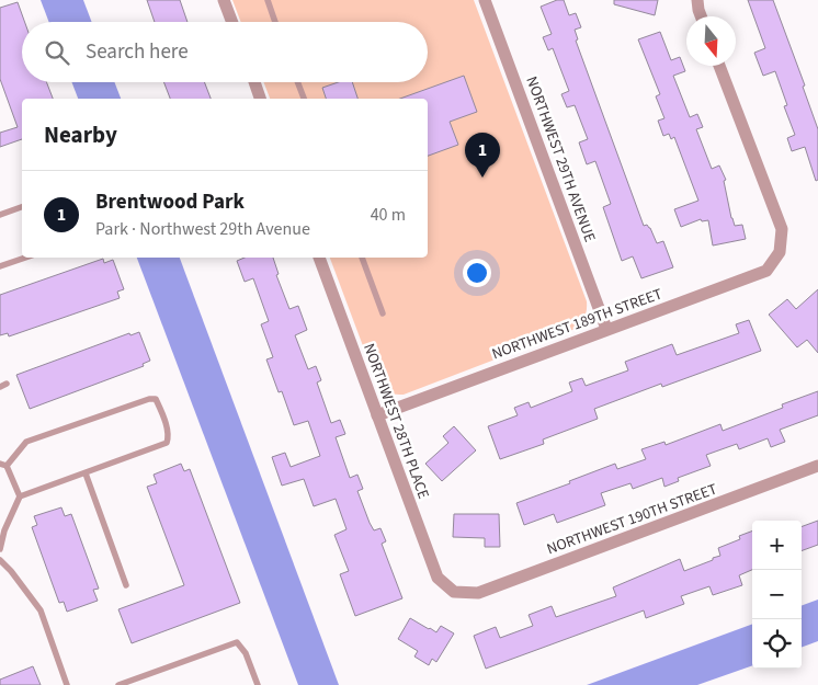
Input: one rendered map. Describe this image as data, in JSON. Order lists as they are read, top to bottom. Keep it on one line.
{"streets":{"street":["NORTHWEST 29TH AVENUE","NORTHWEST 189TH STREET","NORTHWEST 28TH PLACE","NORTHWEST 190TH STREET"]},"crossings":[["NORTHWEST 29TH AVENUE","NORTHWEST 189TH STREET"],["NORTHWEST 189TH STREET","NORTHWEST 28TH PLACE"],["NORTHWEST 28TH PLACE","NORTHWEST 190TH STREET"]],"north":"bottom","page":{"search":"Search here","heading":"Nearby","pins":"1","list":[{"mark":"1","name":"Brentwood Park","note":"Park · Northwest 29th Avenue","value":"40 m"}],"map_buttons":["+","−"]}}
